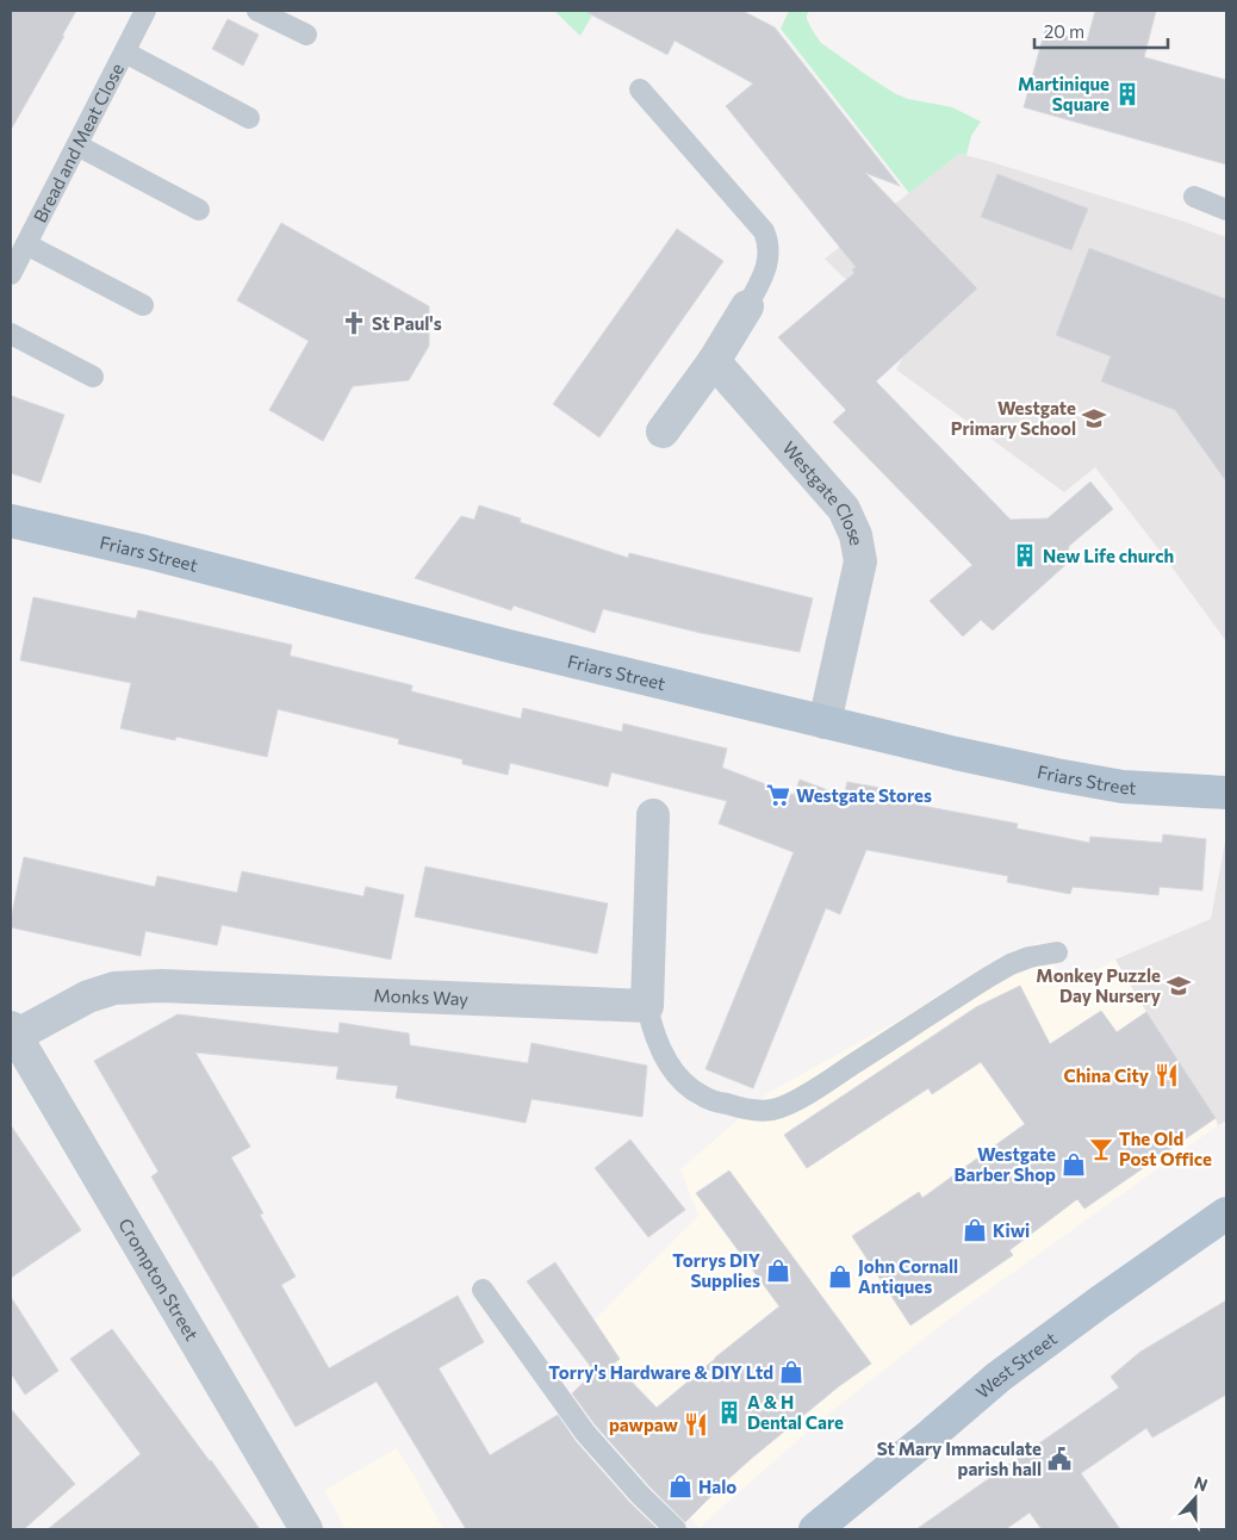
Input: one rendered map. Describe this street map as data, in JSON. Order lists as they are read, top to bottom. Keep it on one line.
{"streets":{"main road":["Friars Street","West Street"],"street":["Westgate Close","Monks Way","Crompton Street"],"lane":["Bread and Meat Close"]},"crossings":[["Westgate Close","Friars Street"],["Monks Way","Crompton Street"]],"places":{"building":["Martinique Square","New Life church","A & H Dental Care"],"church":["St Paul's"],"school or university":["Westgate Primary School","Monkey Puzzle Day Nursery"],"supermarket":["Westgate Stores"],"restaurant":["China City","pawpaw"],"bar":["The Old Post Office"],"shop":["Westgate Barber Shop","Kiwi","Torrys DIY Supplies","John Cornall Antiques","Torry's Hardware & DIY Ltd","Halo"],"public building":["St Mary Immaculate parish hall"]},"scale_bar":"20 m","north":"top"}
